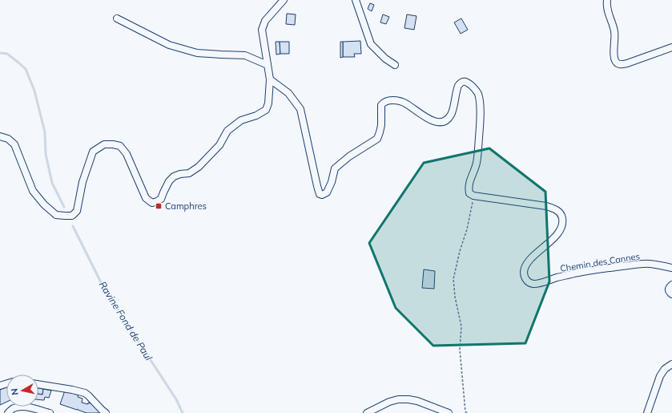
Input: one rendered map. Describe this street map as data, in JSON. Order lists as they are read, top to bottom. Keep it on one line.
{"streets":{"street":["Chemin des Cannes"]},"water":["Ravine Fond de Paul"],"places":{"transit":["Camphres"]},"north":"left"}
